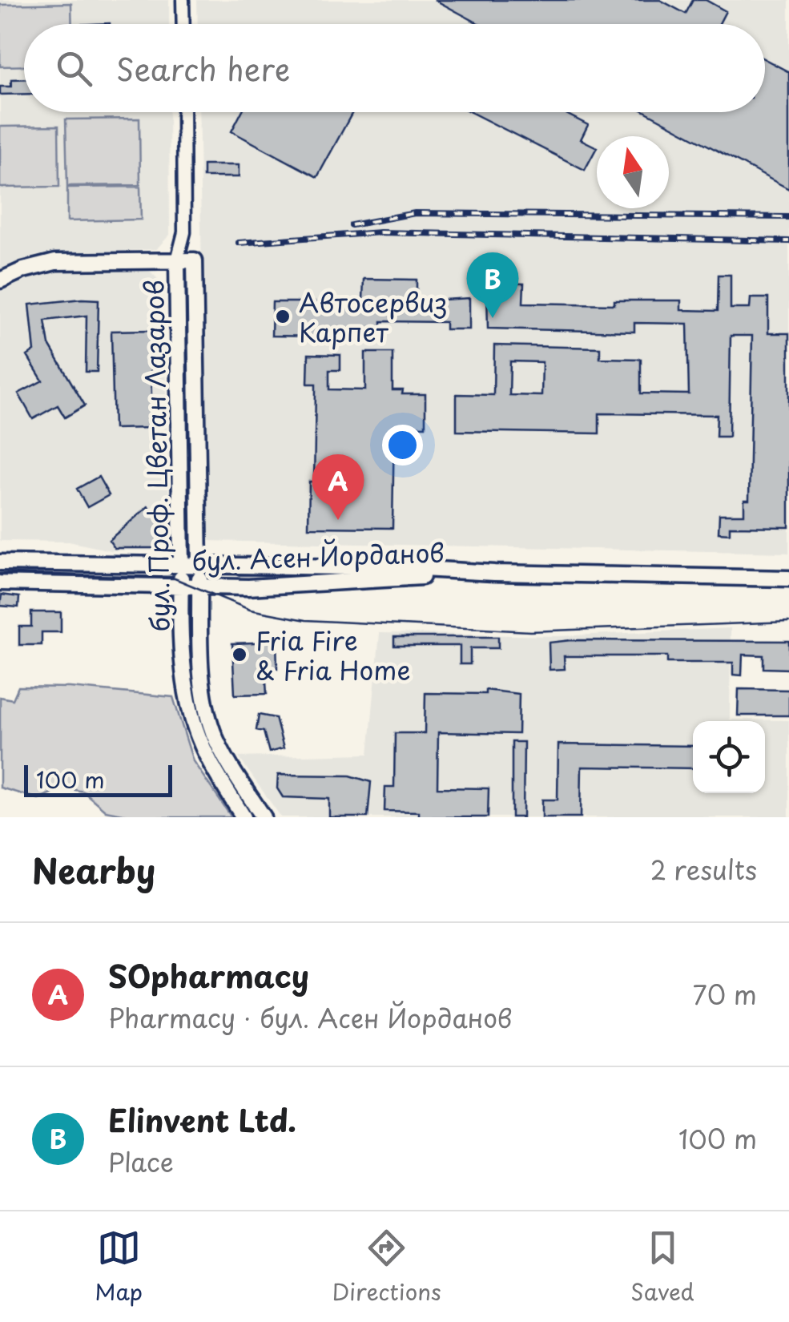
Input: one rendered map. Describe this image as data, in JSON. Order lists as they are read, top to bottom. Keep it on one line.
{"streets":{"main road":["бул. Проф. Цветан Лазаров","бул. Асен Йорданов"]},"crossings":[["бул. Проф. Цветан Лазаров","бул. Асен Йорданов"]],"places":["Автосервиз Карпет","Fria Fire & Fria Home"],"scale_bar":"100 m","north":"top","page":{"search":"Search here","pins":["B","A"],"scale":"100 m","heading":["Nearby","2 results"],"list":[{"mark":"A","name":"SOpharmacy","note":"Pharmacy · бул. Асен Йорданов","value":"70 m"},{"mark":"B","name":"Elinvent Ltd.","note":"Place","value":"100 m"}],"nav":["Map","Directions","Saved"]}}
